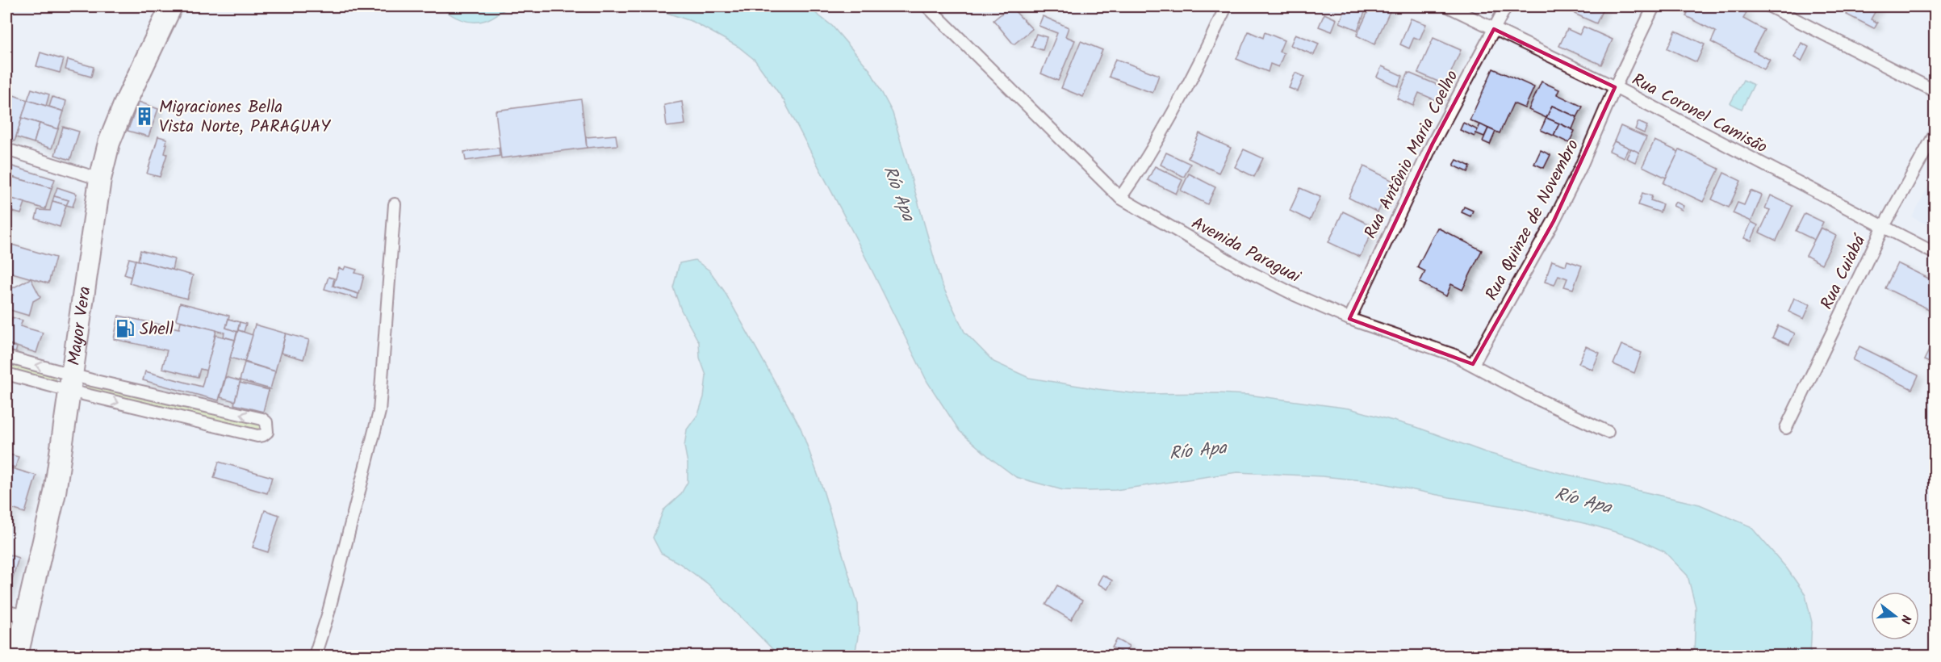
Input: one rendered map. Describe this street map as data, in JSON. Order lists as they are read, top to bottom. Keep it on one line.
{"streets":{"highway":["Mayor Vera"],"street":["Rua Coronel Camisão","Rua Antônio Maria Coelho","Rua Quinze de Novembro","Avenida Paraguai","Rua Cuiabá"]},"crossings":[["Rua Coronel Camisão","Rua Antônio Maria Coelho"],["Rua Coronel Camisão","Rua Quinze de Novembro"],["Rua Coronel Camisão","Rua Cuiabá"],["Rua Antônio Maria Coelho","Avenida Paraguai"],["Rua Quinze de Novembro","Avenida Paraguai"]],"water":["Río Apa"],"places":{"building":["Migraciones Bella Vista Norte, PARAGUAY"],"fuel station":["Shell"]},"north":"right"}
